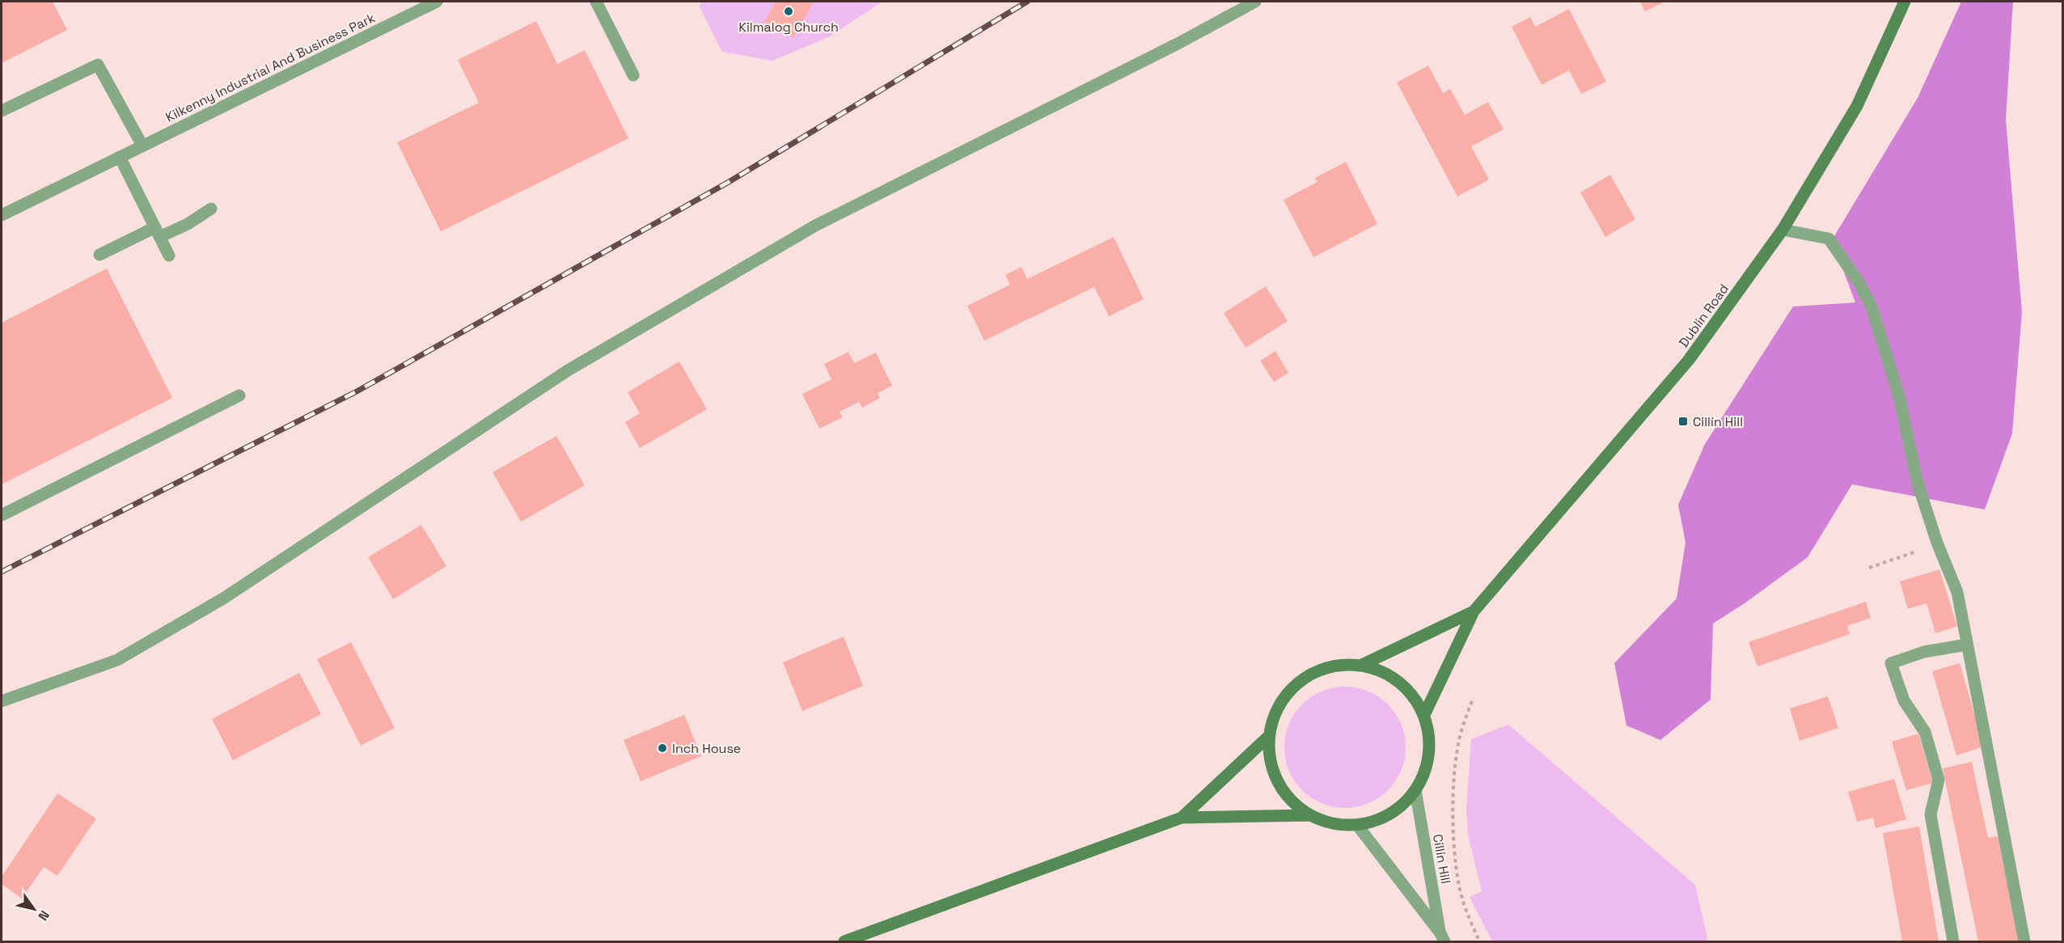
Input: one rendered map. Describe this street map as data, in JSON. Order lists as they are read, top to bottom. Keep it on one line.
{"streets":{"main road":["Dublin Road"],"street":["Kilkenny Industrial And Business Park","Cillín Hill"]},"places":{"other":["Kilmalog Church","Inch House"],"transit":["Cillín Hill"]},"north":"bottom right"}
